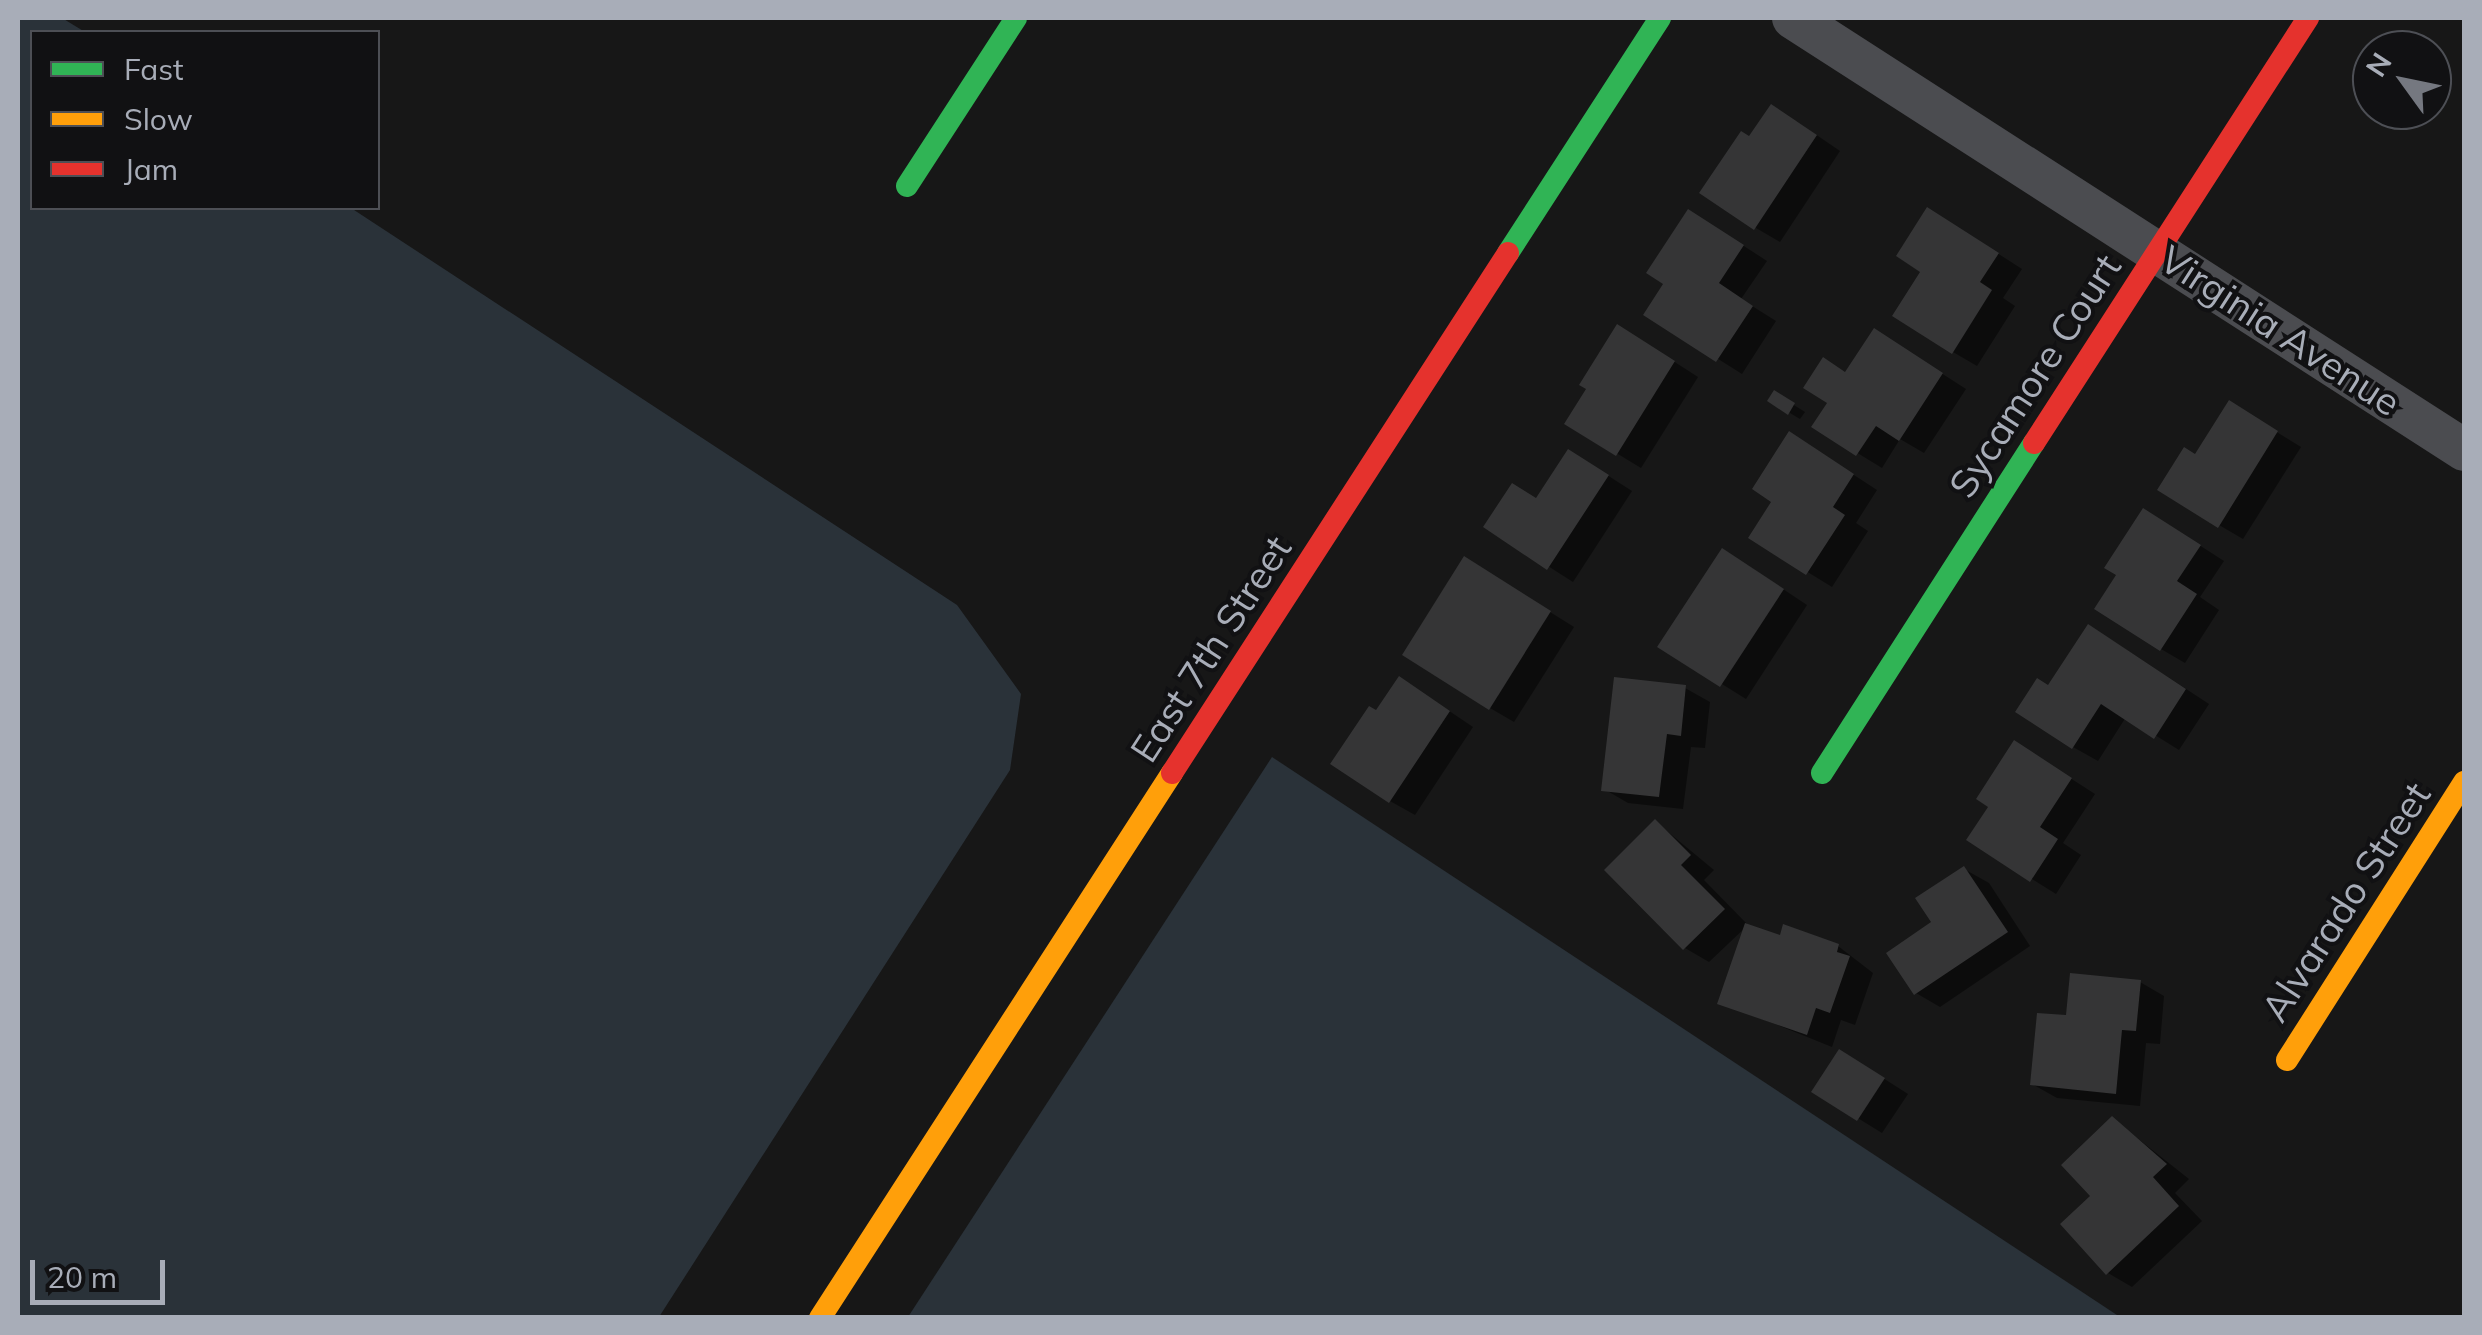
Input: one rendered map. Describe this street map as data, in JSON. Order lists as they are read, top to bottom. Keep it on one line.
{"streets":{"street":["Virginia Avenue","Sycamore Court","East 7th Street","Alvarado Street"]},"crossings":[["Virginia Avenue","Sycamore Court"]],"legend":["Fast","Slow","Jam"],"scale_bar":"20 m","north":"top left"}
